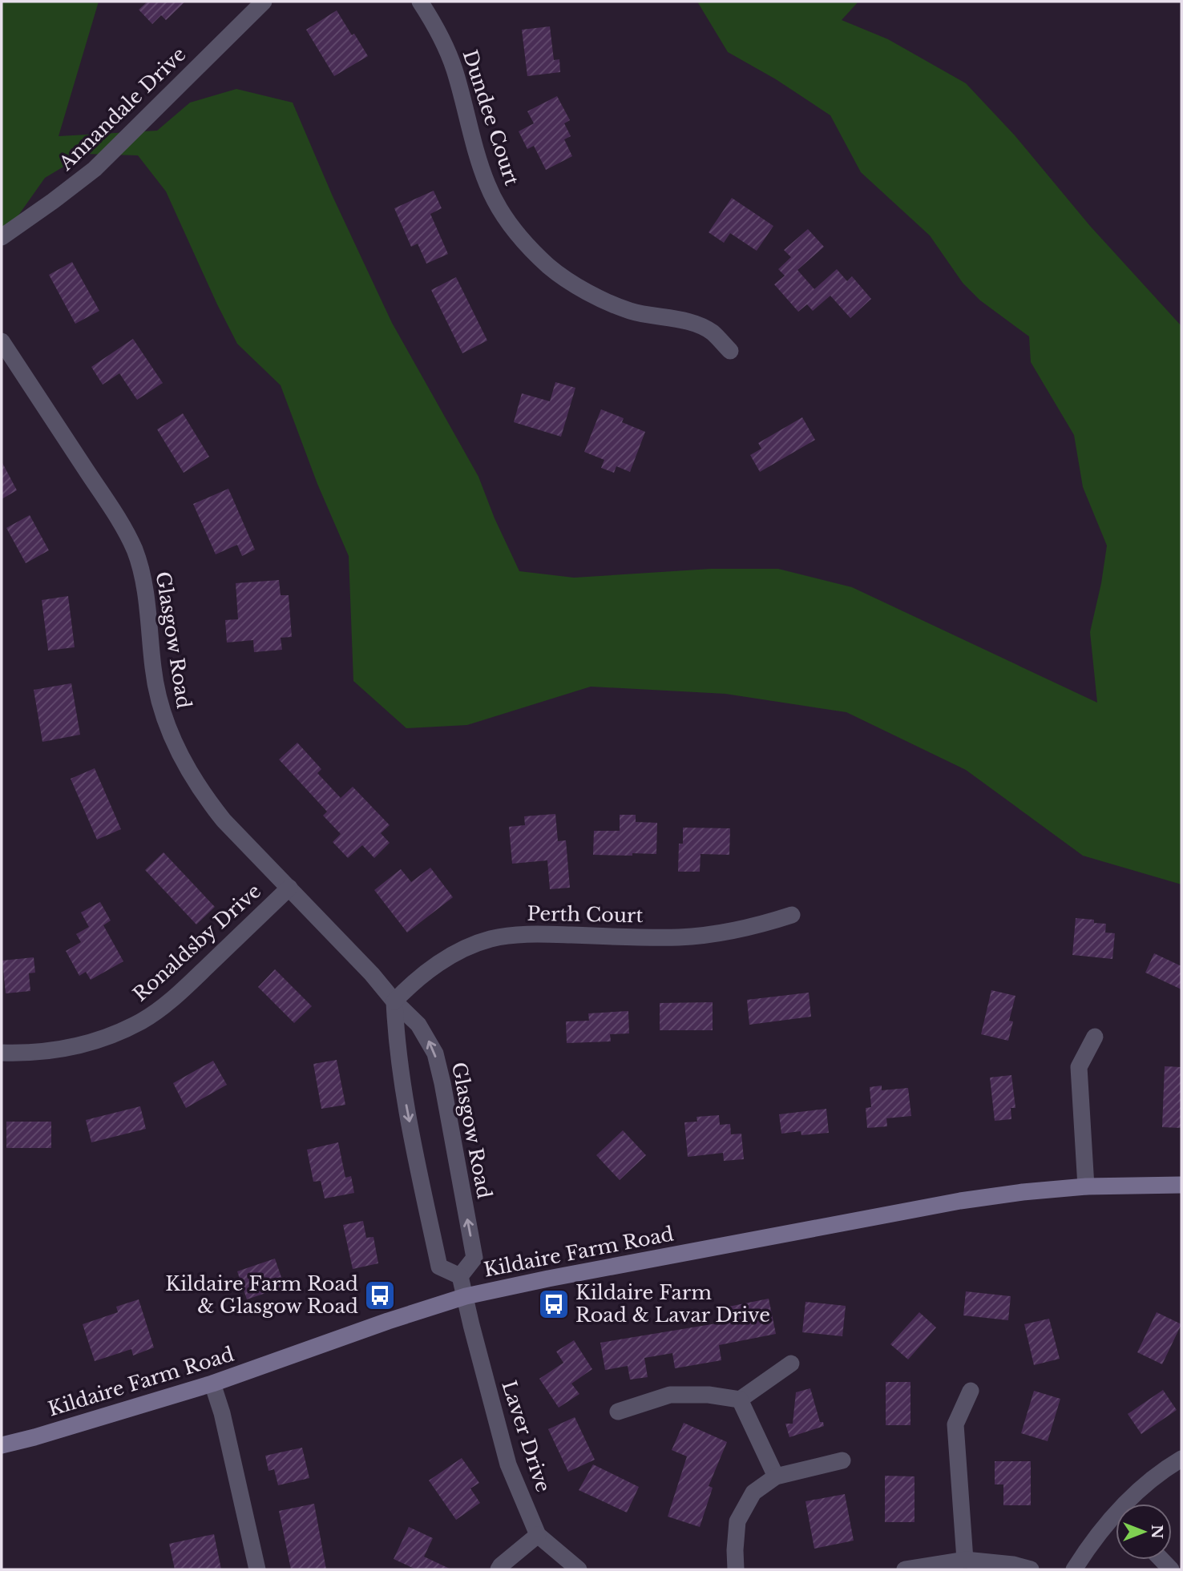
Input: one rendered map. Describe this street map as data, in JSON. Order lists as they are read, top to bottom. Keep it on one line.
{"streets":{"main road":["Kildaire Farm Road"],"street":["Annandale Drive","Dundee Court","Glasgow Road","Perth Court","Ronaldsby Drive","Laver Drive"]},"crossings":[["Glasgow Road","Perth Court"],["Glasgow Road","Ronaldsby Drive"],["Kildaire Farm Road","Laver Drive"]],"places":{"bus stop":["Kildaire Farm Road & Glasgow Road","Kildaire Farm Road & Lavar Drive"]},"north":"right"}
